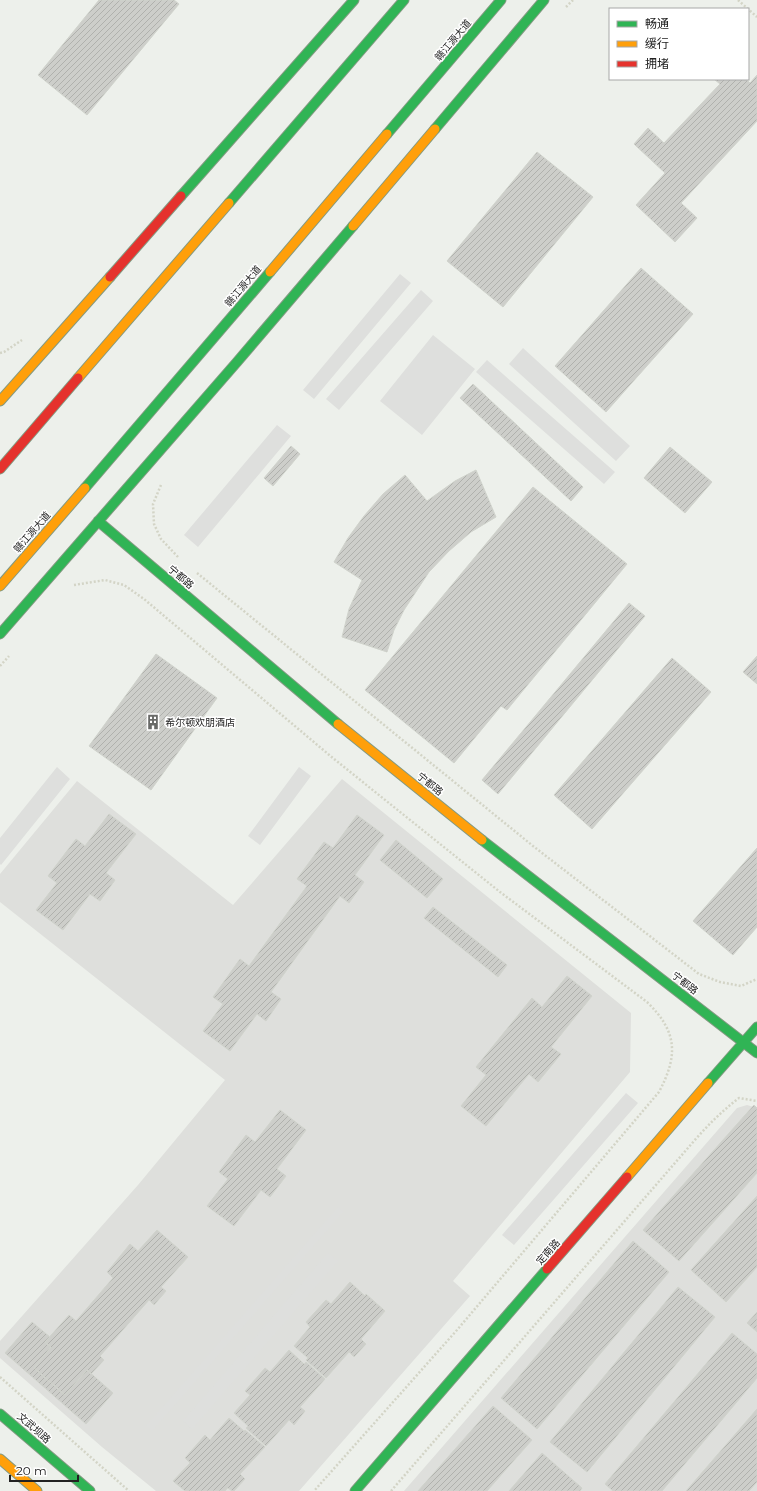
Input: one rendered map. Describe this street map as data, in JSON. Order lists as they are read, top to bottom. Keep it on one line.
{"streets":{"street":["赣江源大道","宁都路","定南路","文武坝路"]},"crossings":[["宁都路","定南路"]],"places":{"building":["希尔顿欢朋酒店"]},"legend":["畅通","缓行","拥堵"],"scale_bar":"20 m"}
